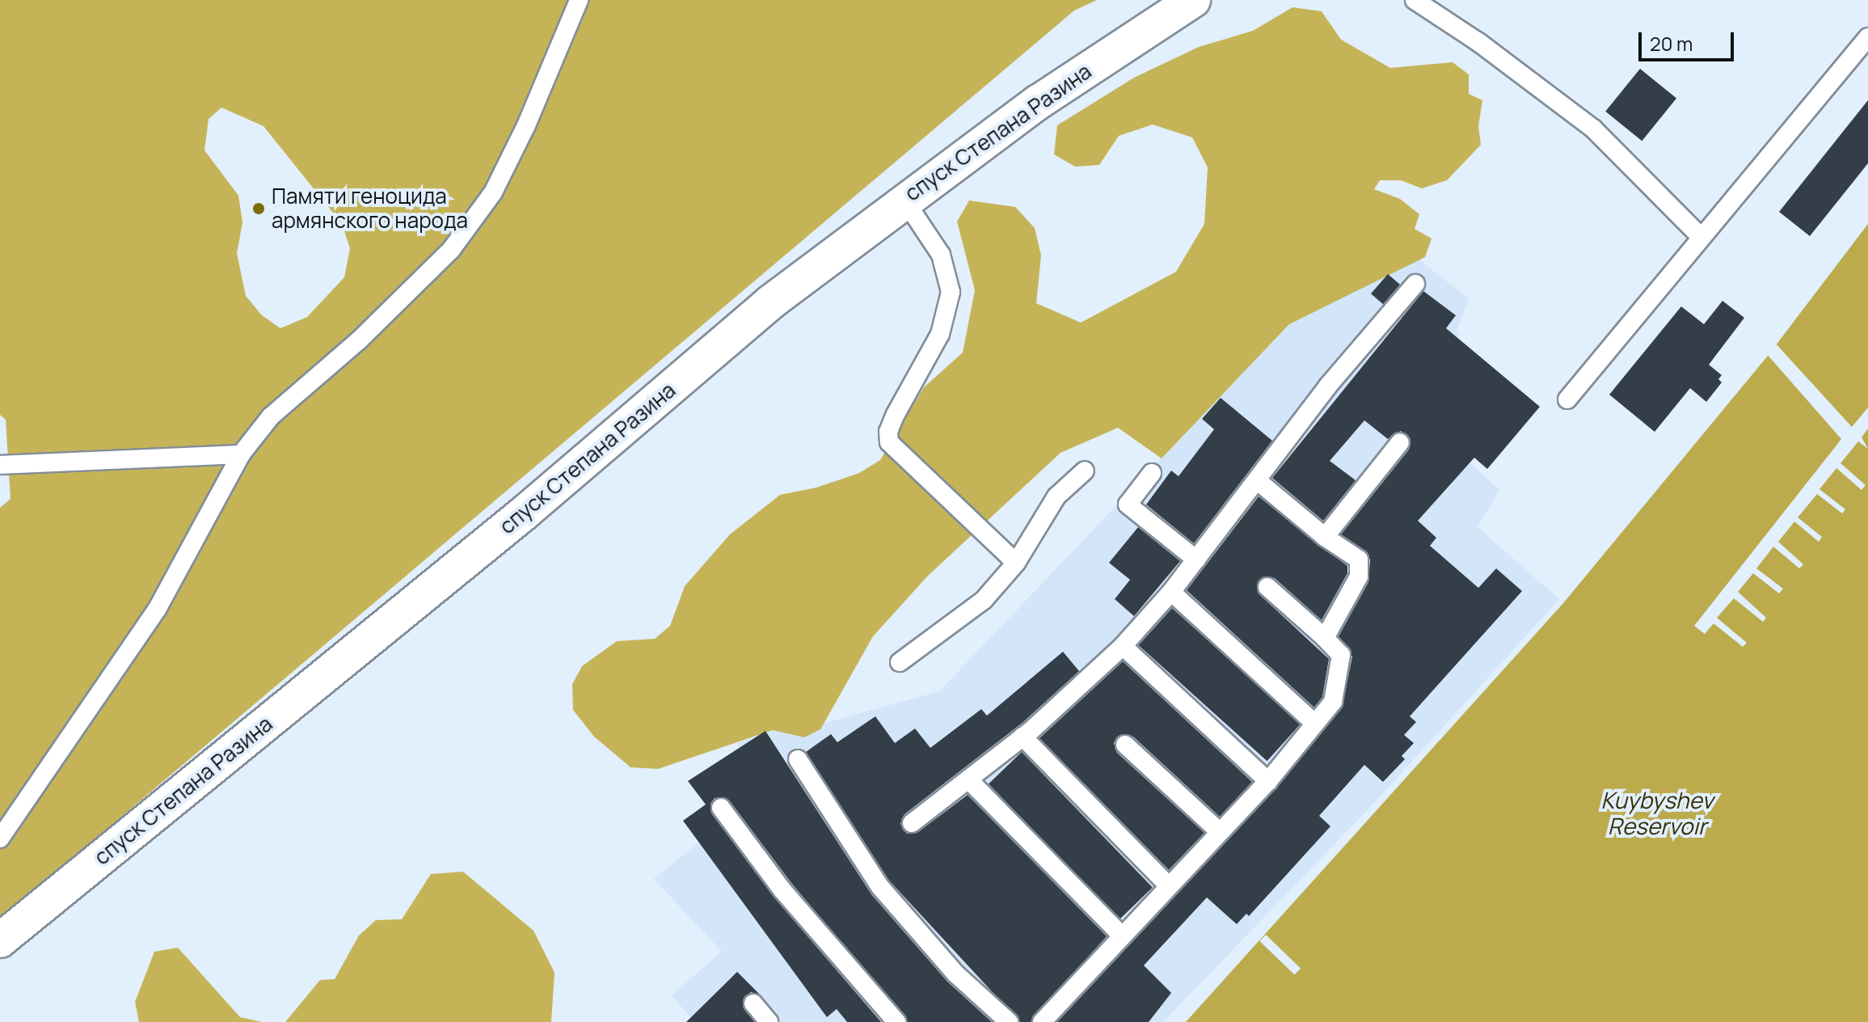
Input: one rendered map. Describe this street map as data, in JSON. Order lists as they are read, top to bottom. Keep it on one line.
{"streets":{"street":["спуск Степана Разина"]},"water":["Kuybyshev Reservoir"],"places":["Памяти геноцида армянского народа"],"scale_bar":"20 m"}
